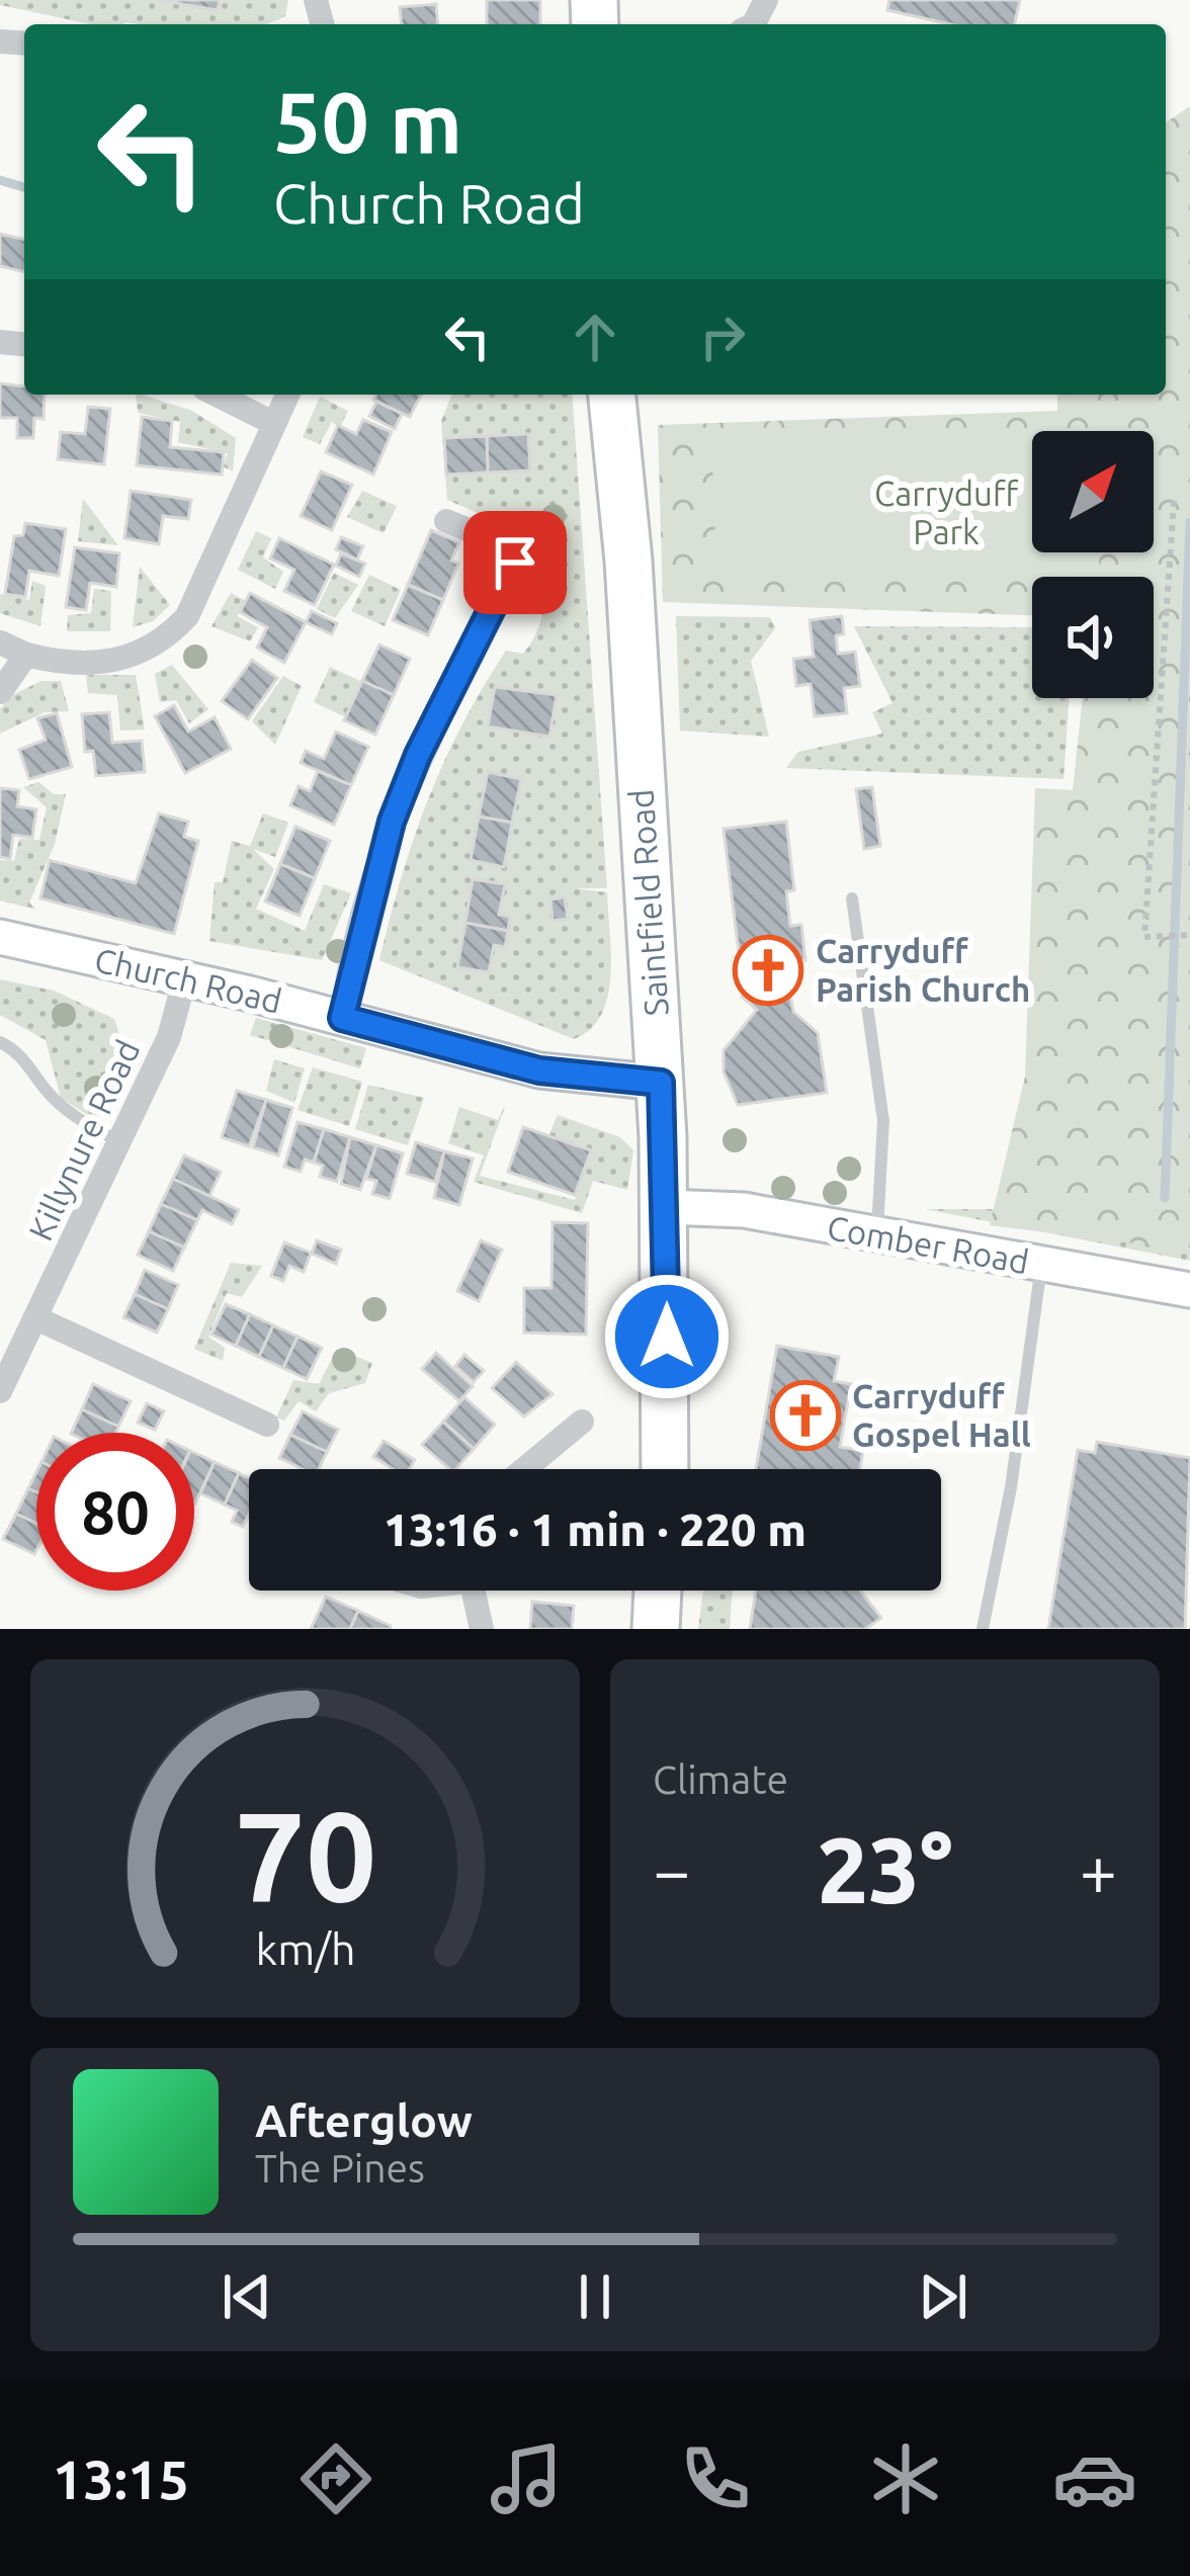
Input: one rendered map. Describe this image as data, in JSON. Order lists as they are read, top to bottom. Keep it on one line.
{"streets":{"highway":["Saintfield Road"],"main road":["Church Road","Comber Road"],"street":["Killynure Road"]},"crossings":[["Saintfield Road","Church Road"],["Saintfield Road","Comber Road"],["Church Road","Killynure Road"]],"parks":["Carryduff Park"],"places":{"church":["Carryduff Parish Church","Carryduff Gospel Hall"]},"north":"top right","page":{"turn":["50 m","Church Road"],"limit":"80","trip":"13:16 · 1 min · 220 m","tile":"Climate","heat":["−","23°","+"],"song":["Afterglow","The Pines"],"tabs":"13:15","gauge":["70","km/h"]}}
